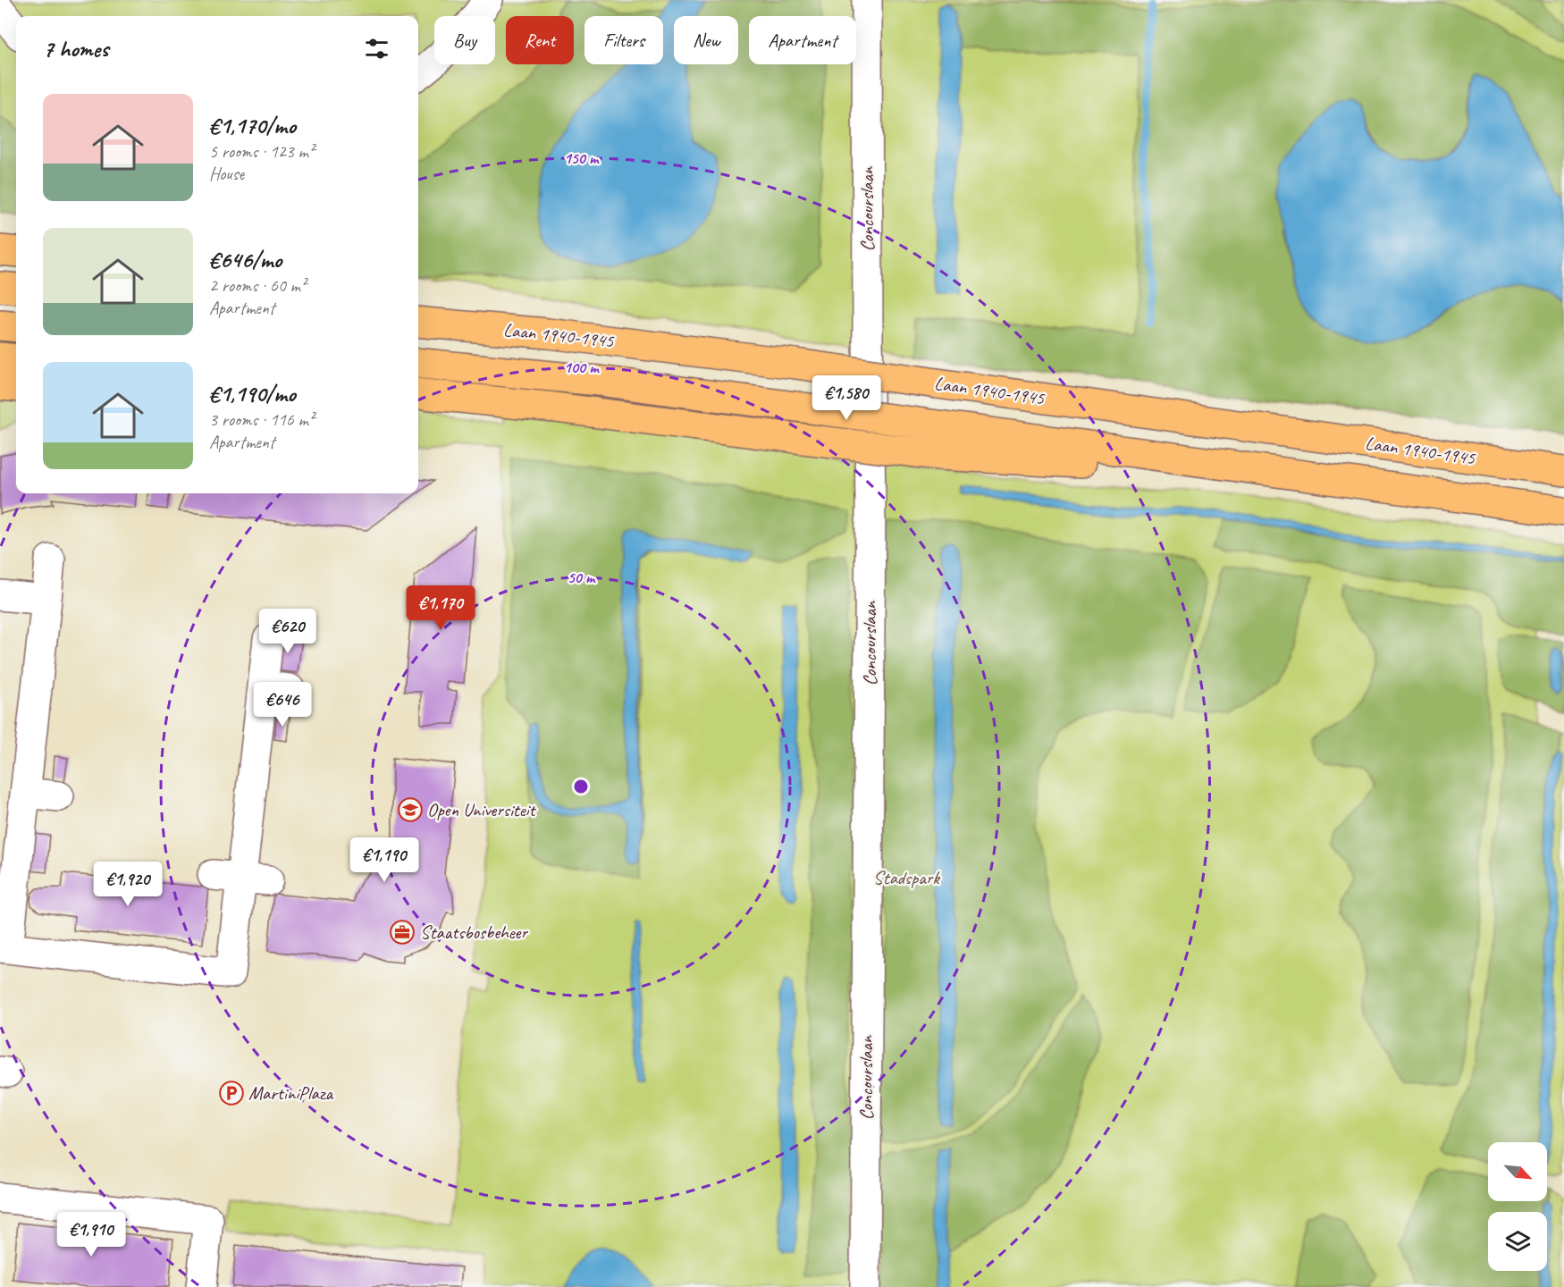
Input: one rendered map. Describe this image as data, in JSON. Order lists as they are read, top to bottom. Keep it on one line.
{"streets":{"highway":["Laan 1940-1945"],"street":["Concourslaan"]},"parks":["Stadspark"],"places":{"school or university":["Open Universiteit"],"office":["Staatsbosbeheer"],"parking":["MartiniPlaza"]},"north":"bottom right","page":{"chip":["Buy","Rent","Filters","New","Apartment"],"heading":"7 homes","list":[{"name":"€1,170/mo","note":"5 rooms · 123 m² · House"},{"name":"€646/mo","note":"2 rooms · 60 m² · Apartment"},{"name":"€1,190/mo","note":"3 rooms · 116 m² · Apartment"}],"price":["€1,580","€1,170","€620","€646","€1,190","€1,920","€1,910"]},"rings":["150 m","100 m","50 m"]}
